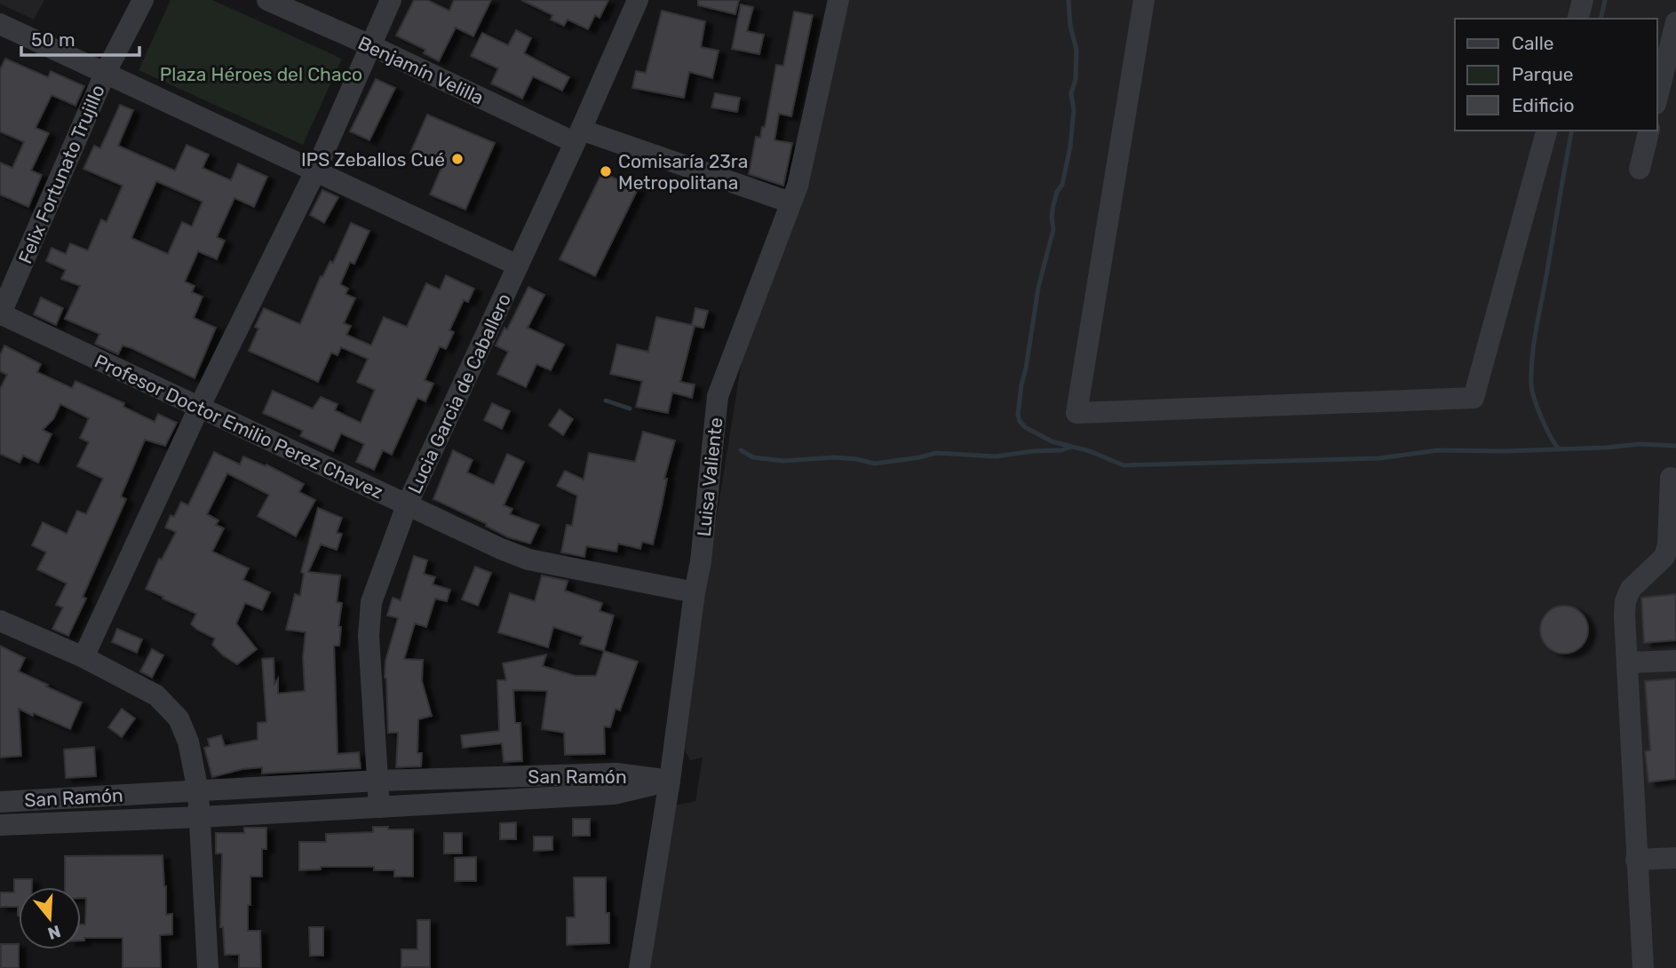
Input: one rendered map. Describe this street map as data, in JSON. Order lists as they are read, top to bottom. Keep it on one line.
{"streets":{"street":["Benjamín Velilla","Felix Fortunato Trujillo","Lucia Garcia de Caballero","Profesor Doctor Emilio Perez Chavez","Luisa Valiente","San Ramón"]},"crossings":[["Benjamín Velilla","Lucia Garcia de Caballero"],["Benjamín Velilla","Luisa Valiente"],["Felix Fortunato Trujillo","Profesor Doctor Emilio Perez Chavez"],["Lucia Garcia de Caballero","Profesor Doctor Emilio Perez Chavez"],["Lucia Garcia de Caballero","San Ramón"],["Profesor Doctor Emilio Perez Chavez","Luisa Valiente"],["Luisa Valiente","San Ramón"]],"parks":["Plaza Héroes del Chaco"],"places":["IPS Zeballos Cué","Comisaría 23ra Metropolitana"],"legend":["Calle","Parque","Edificio"],"scale_bar":"50 m","north":"bottom"}
